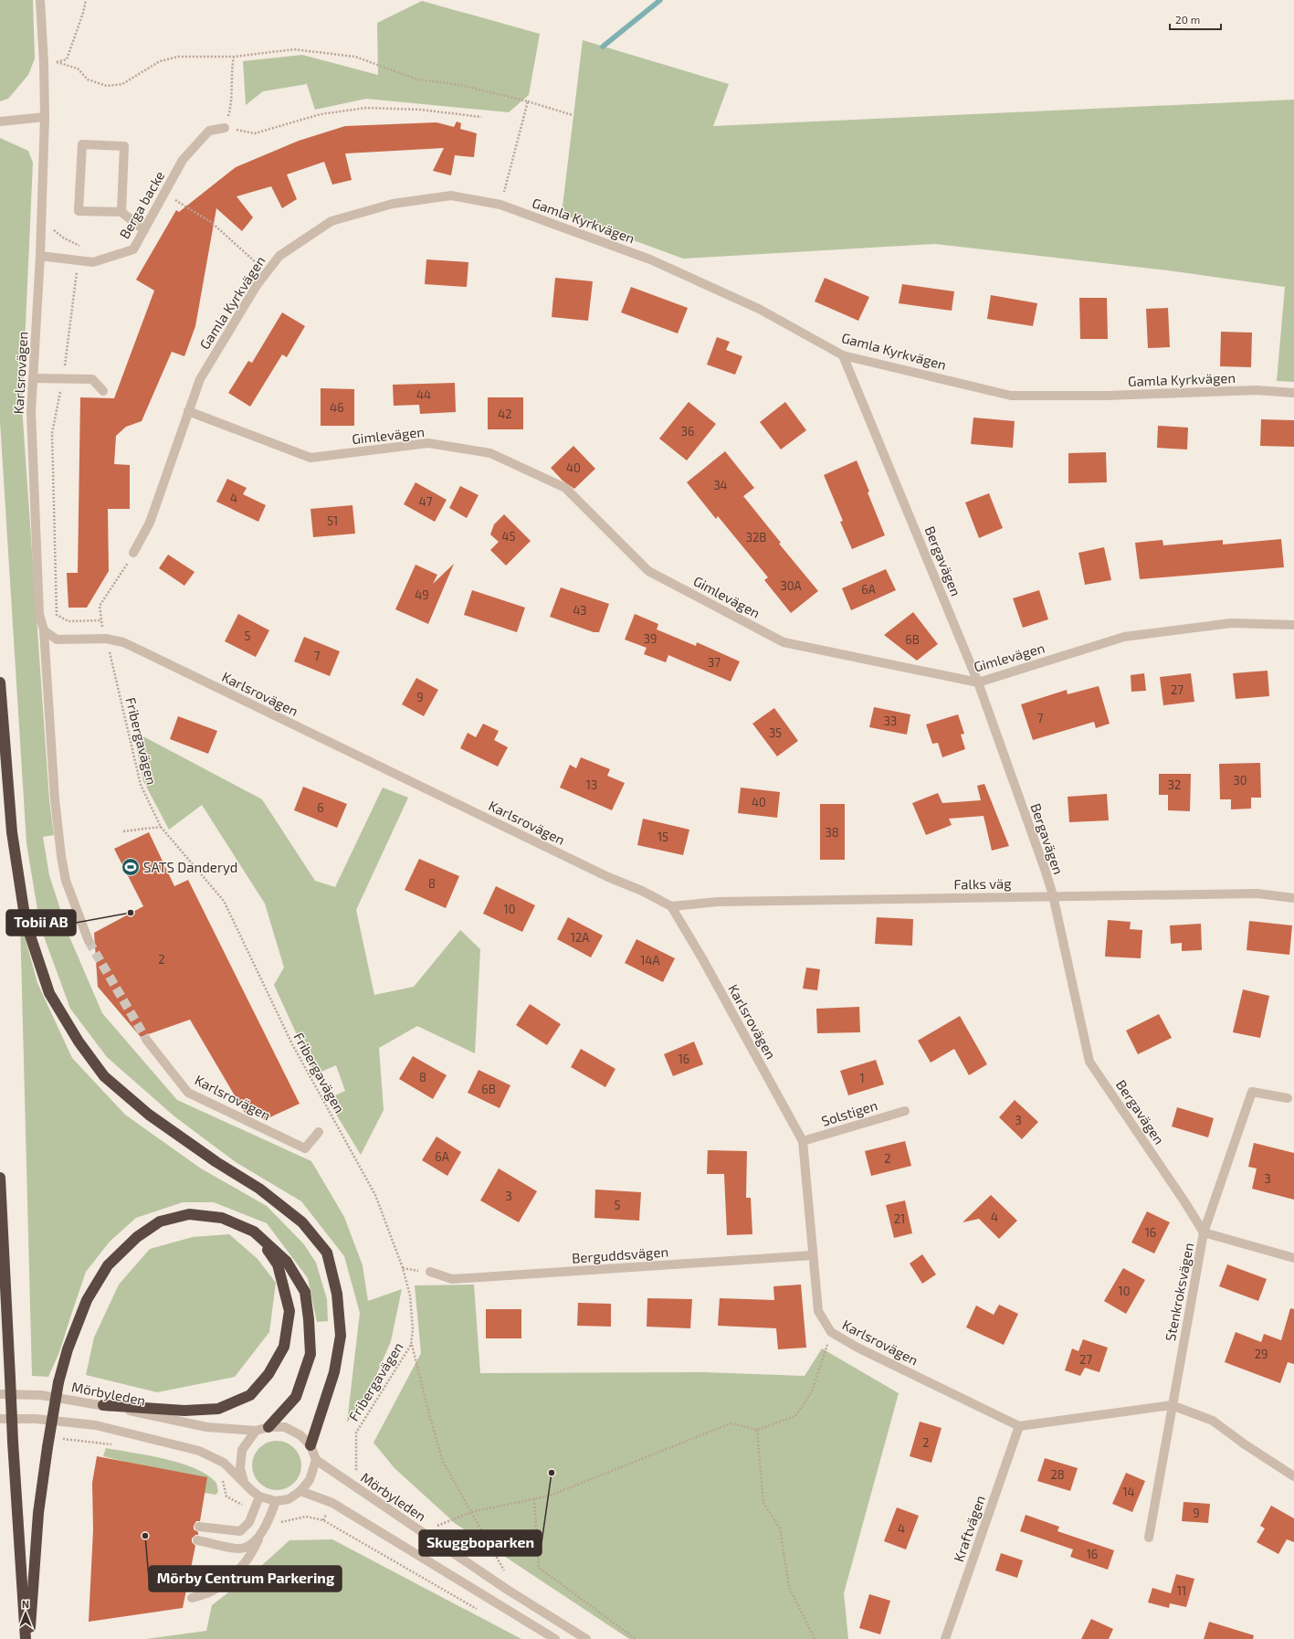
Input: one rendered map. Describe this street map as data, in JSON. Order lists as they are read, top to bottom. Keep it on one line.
{"streets":{"street":["Berga backe","Gamla Kyrkvägen","Karlsrovägen","Gimlevägen","Bergavägen","Falks väg","Solstigen","Berguddsvägen","Stenkroksvägen","Mörbyleden","Kraftvägen"],"path":["Fribergavägen"]},"crossings":[["Berga backe","Karlsrovägen"],["Gamla Kyrkvägen","Gimlevägen"],["Gamla Kyrkvägen","Bergavägen"],["Karlsrovägen","Fribergavägen"],["Karlsrovägen","Falks väg"],["Karlsrovägen","Solstigen"],["Karlsrovägen","Berguddsvägen"],["Karlsrovägen","Kraftvägen"],["Gimlevägen","Bergavägen"],["Bergavägen","Falks väg"],["Bergavägen","Stenkroksvägen"],["Fribergavägen","Mörbyleden"]],"places":{"sports":["SATS Danderyd"],"other":["Tobii AB","Skuggboparken","Mörby Centrum Parkering"]},"house_numbers":["44","46","42","36","40","34","4","47","51","45","32B","30A","6A","49","43","5","39","6B","7","37","27","9","7","33","35","30","13","32","40","6","38","15","8","10","12A","2","14A","16","8","1","6B","3","6A","2","3","3","5","4","21","16","10","29","27","2","28","14","9","4","16","11"],"scale_bar":"20 m","north":"top"}
